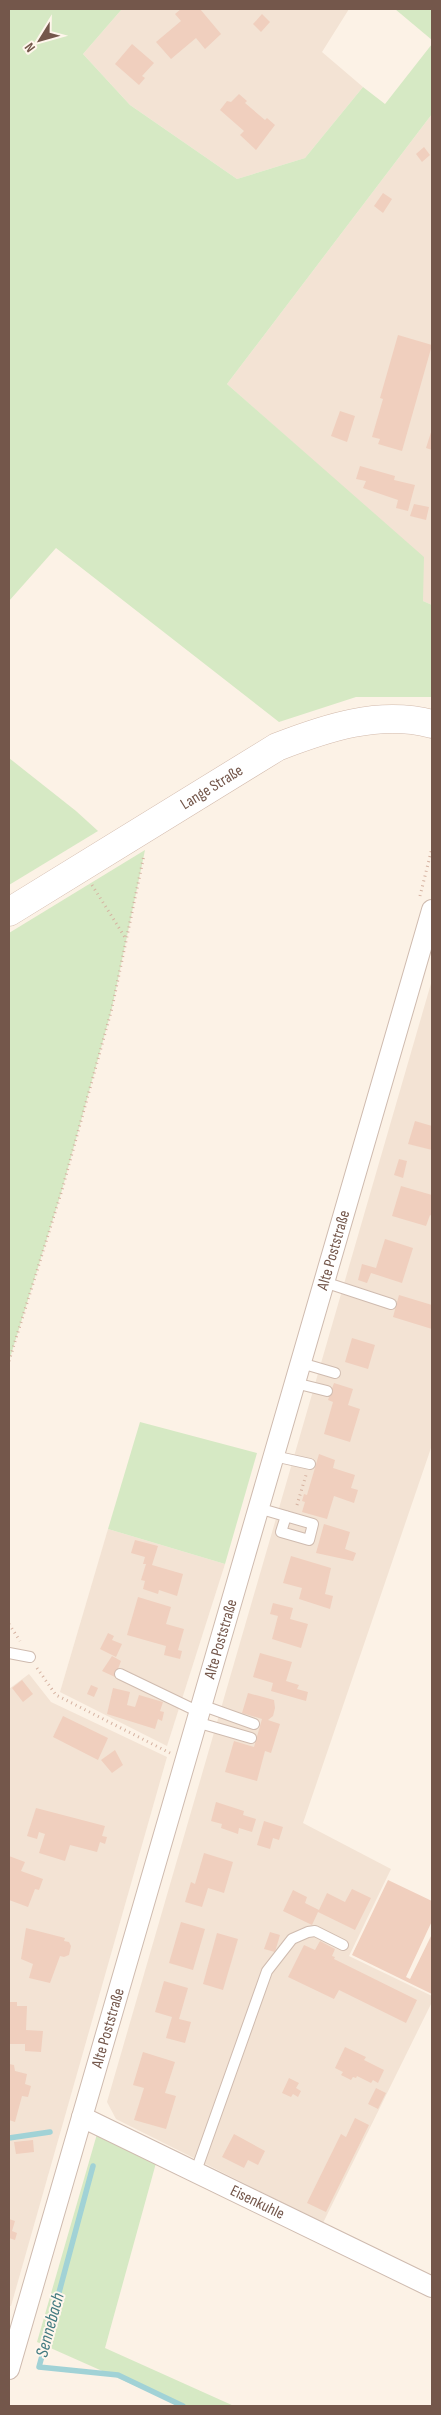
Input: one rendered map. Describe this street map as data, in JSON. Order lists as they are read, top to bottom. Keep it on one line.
{"streets":{"street":["Lange Straße","Alte Poststraße","Eisenkuhle"]},"crossings":[["Alte Poststraße","Eisenkuhle"]],"water":["Sennebach"],"north":"bottom left"}
